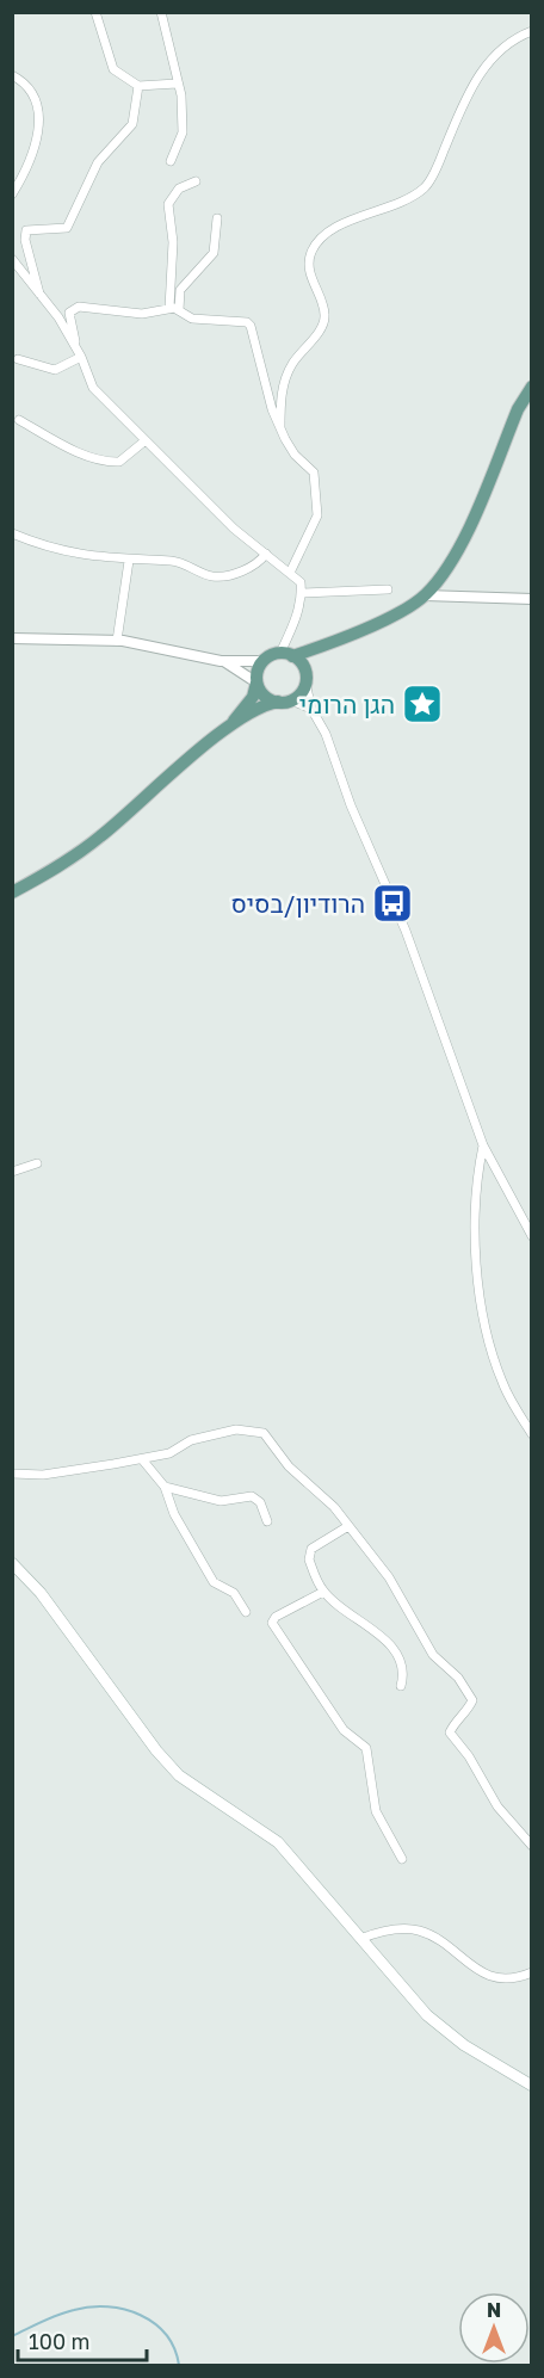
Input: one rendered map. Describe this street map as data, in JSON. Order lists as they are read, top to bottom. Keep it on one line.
{"places":{"place":["הגן הרומי"],"bus stop":["הרודיון/בסיס"]},"scale_bar":"100 m","north":"top"}
